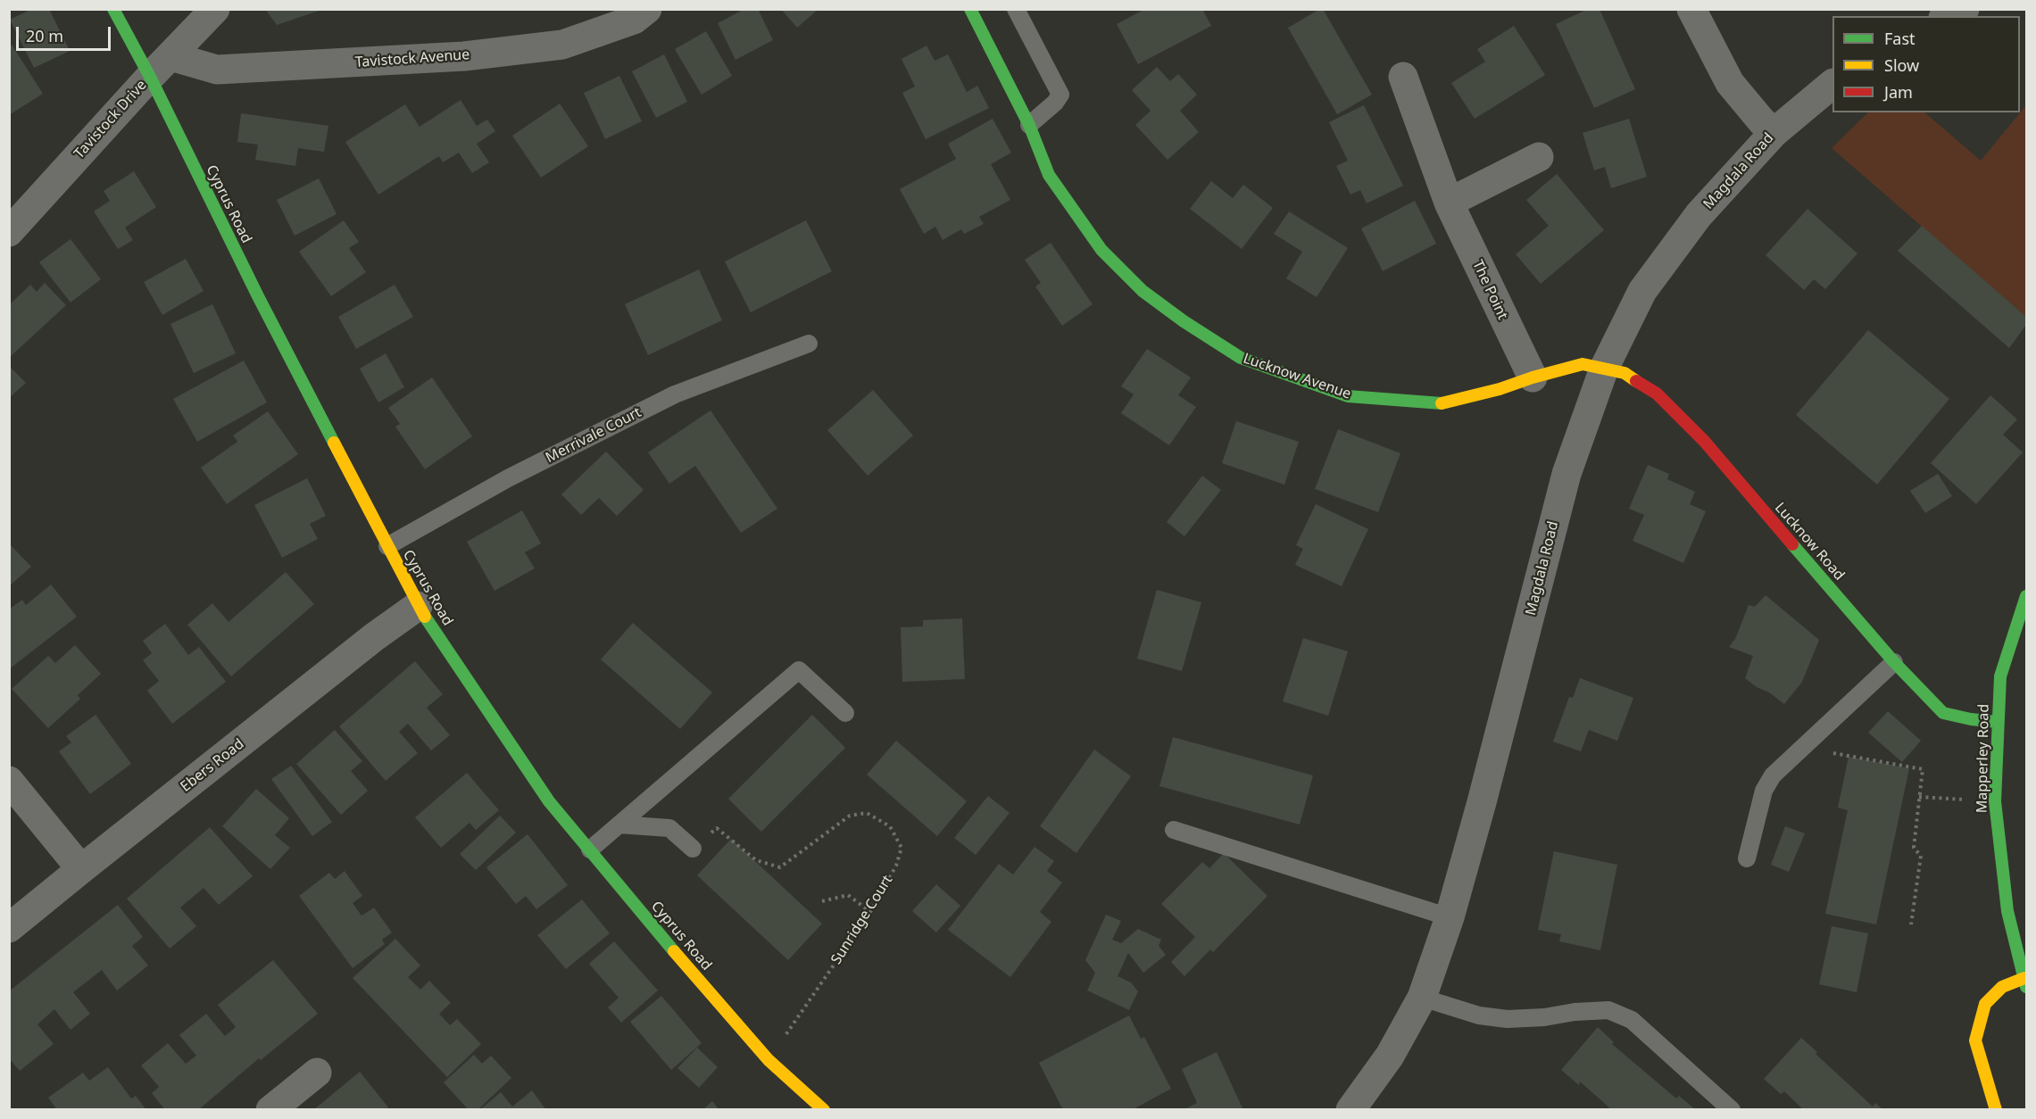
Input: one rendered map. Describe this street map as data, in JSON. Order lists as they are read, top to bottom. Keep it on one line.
{"streets":{"street":["Tavistock Avenue","Tavistock Drive","Magdala Road","Cyprus Road","The Point","Lucknow Avenue","Lucknow Road","Mapperley Road","Ebers Road"],"lane":["Merrivale Court"],"path":["Sunridge Court"]},"crossings":[["Tavistock Avenue","Tavistock Drive"],["Tavistock Drive","Cyprus Road"],["Magdala Road","Lucknow Avenue"],["Magdala Road","Lucknow Road"],["Cyprus Road","Merrivale Court"],["Cyprus Road","Ebers Road"],["Cyprus Road","Sunridge Court"],["The Point","Lucknow Avenue"],["Lucknow Avenue","Lucknow Road"],["Lucknow Road","Mapperley Road"]],"legend":["Fast","Slow","Jam"],"scale_bar":"20 m"}
